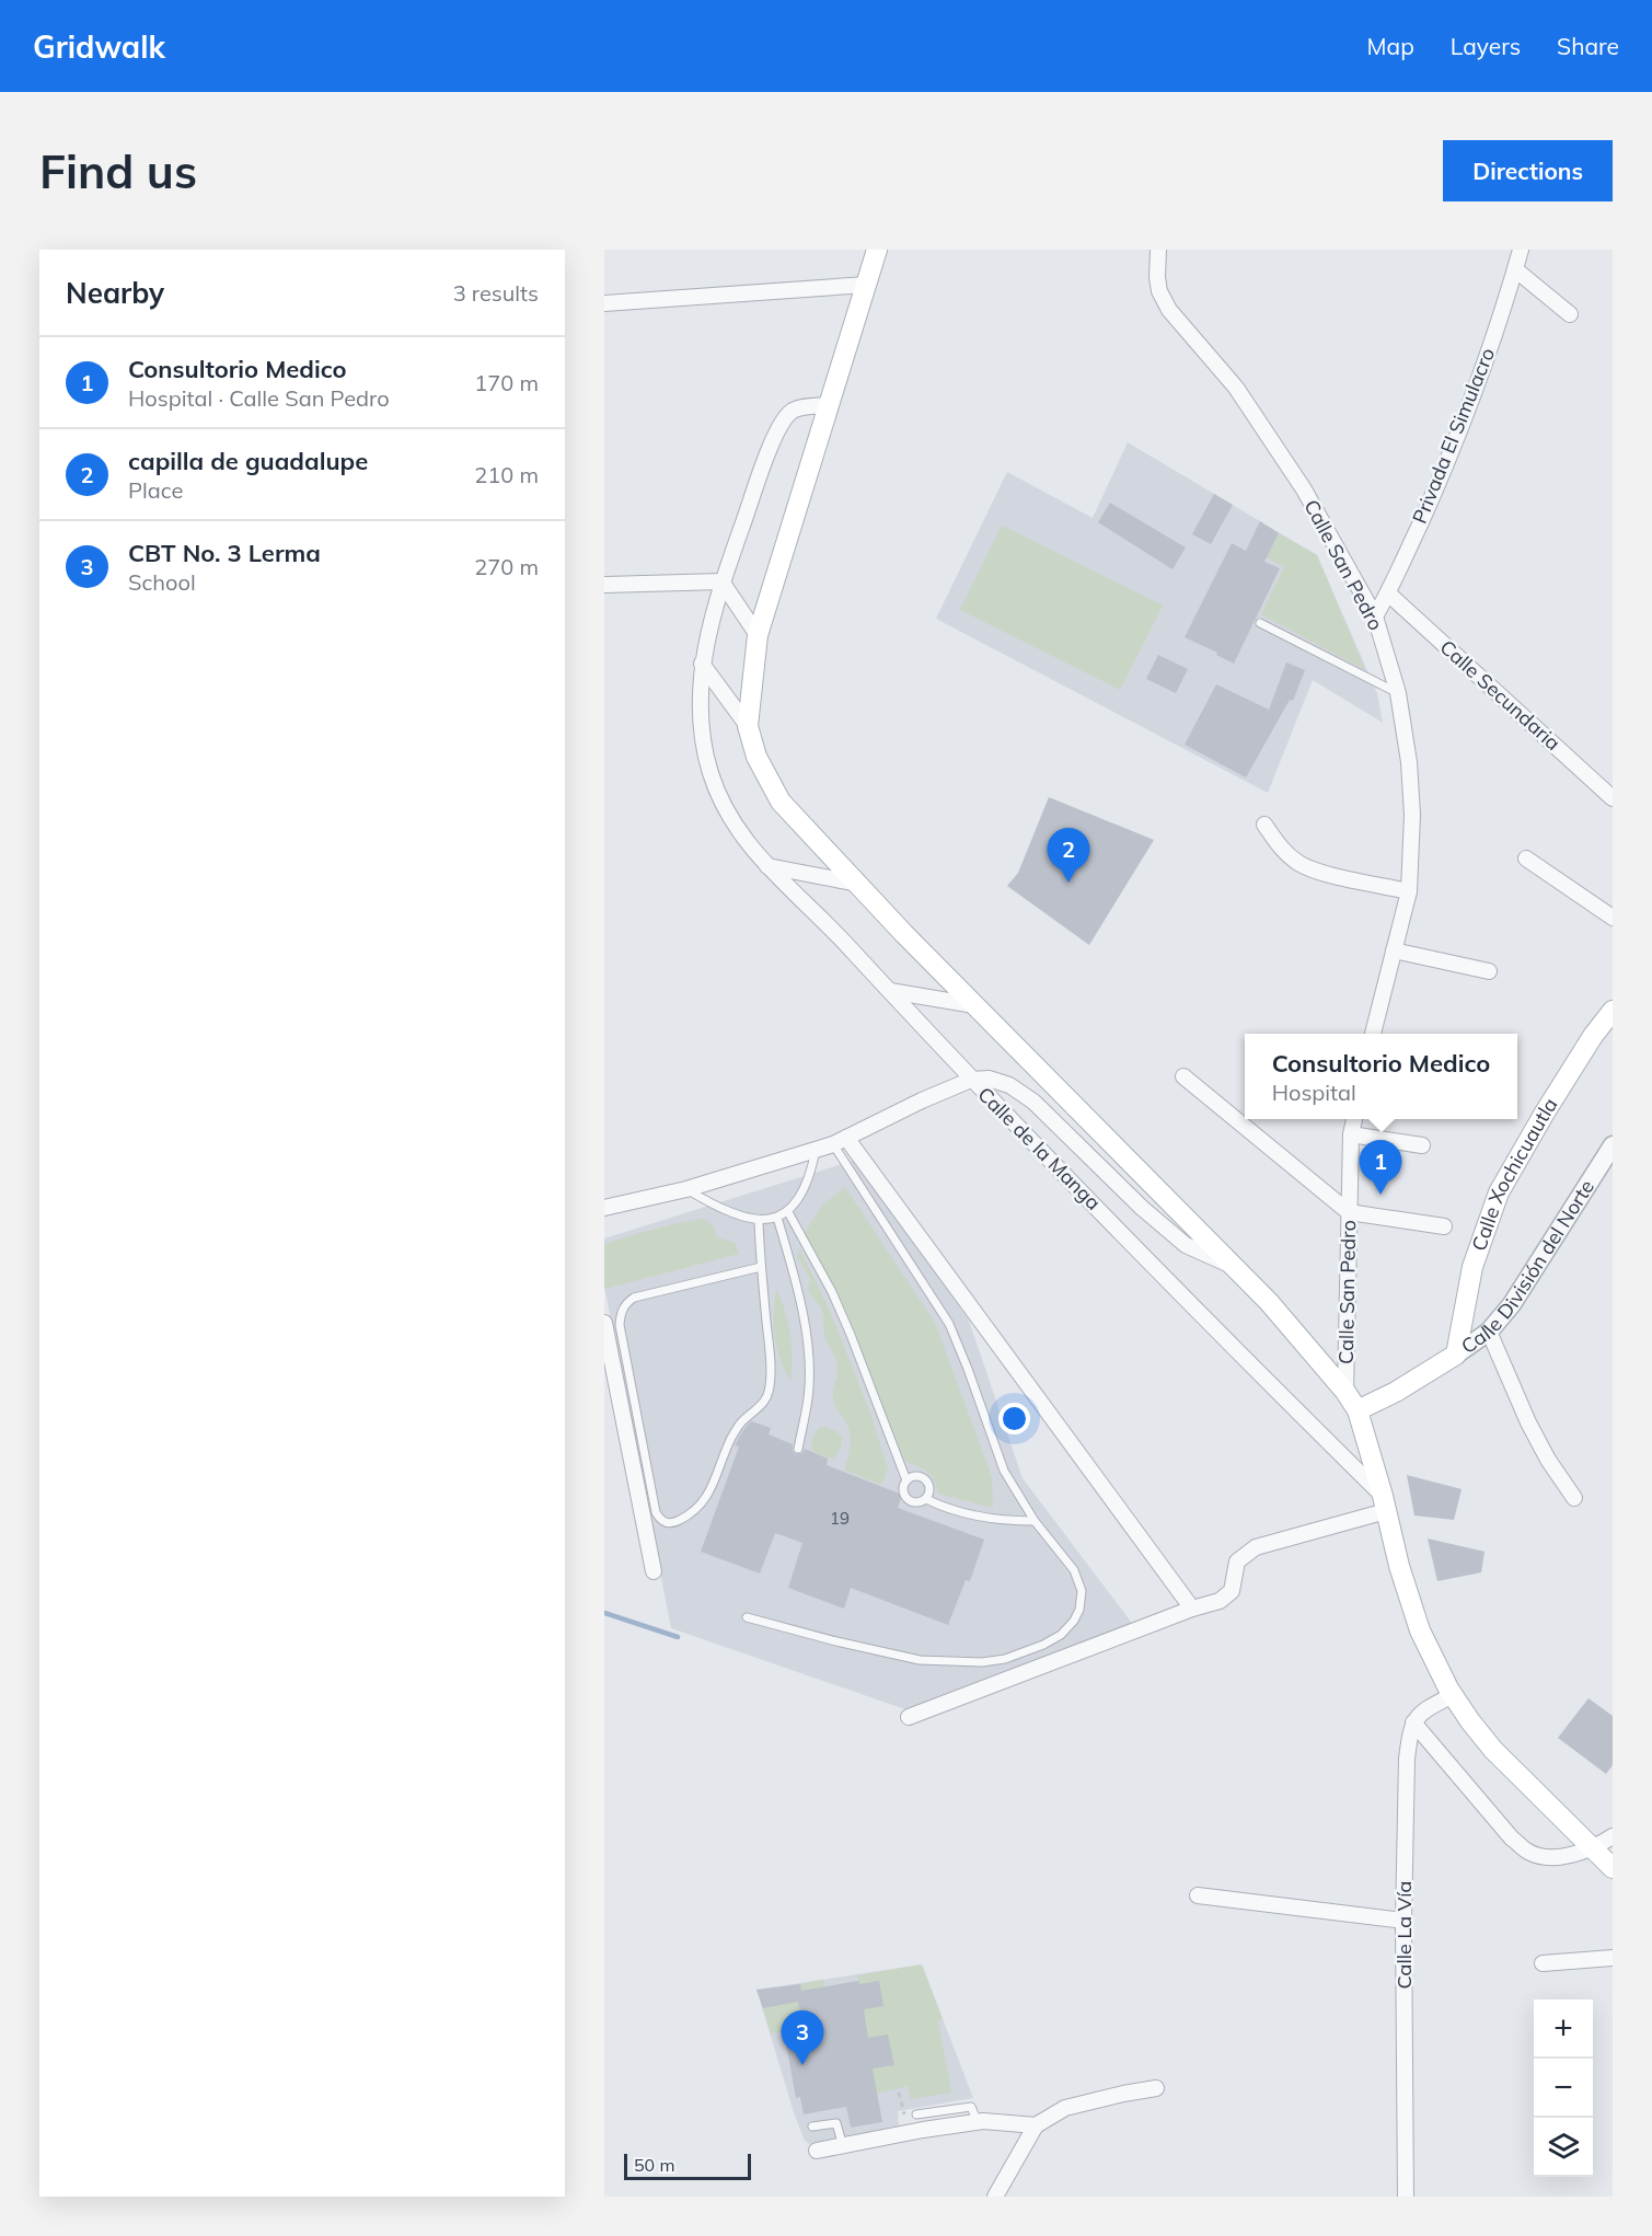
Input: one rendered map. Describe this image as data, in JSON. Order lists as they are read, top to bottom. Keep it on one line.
{"streets":{"main road":["Calle Xochicuautla","Calle División del Norte"],"street":["Privada El Simulacro","Calle San Pedro","Calle Secundaria","Calle de la Manga","Calle La Vía"]},"crossings":[["Privada El Simulacro","Calle San Pedro"],["Privada El Simulacro","Calle Secundaria"],["Calle Xochicuautla","Calle División del Norte"]],"house_numbers":["19"],"scale_bar":"50 m","page":{"header":"Gridwalk","nav":["Map","Layers","Share"],"buttons":"Directions","title":"Find us","heading":["Nearby","3 results"],"list":[{"mark":"1","name":"Consultorio Medico","note":"Hospital · Calle San Pedro","value":"170 m"},{"mark":"2","name":"capilla de guadalupe","note":"Place","value":"210 m"},{"mark":"3","name":"CBT No. 3 Lerma","note":"School","value":"270 m"}],"pins":["2","1","3"],"popup":["Consultorio Medico","Hospital"],"map_buttons":["+","−"],"scale":"50 m"}}
